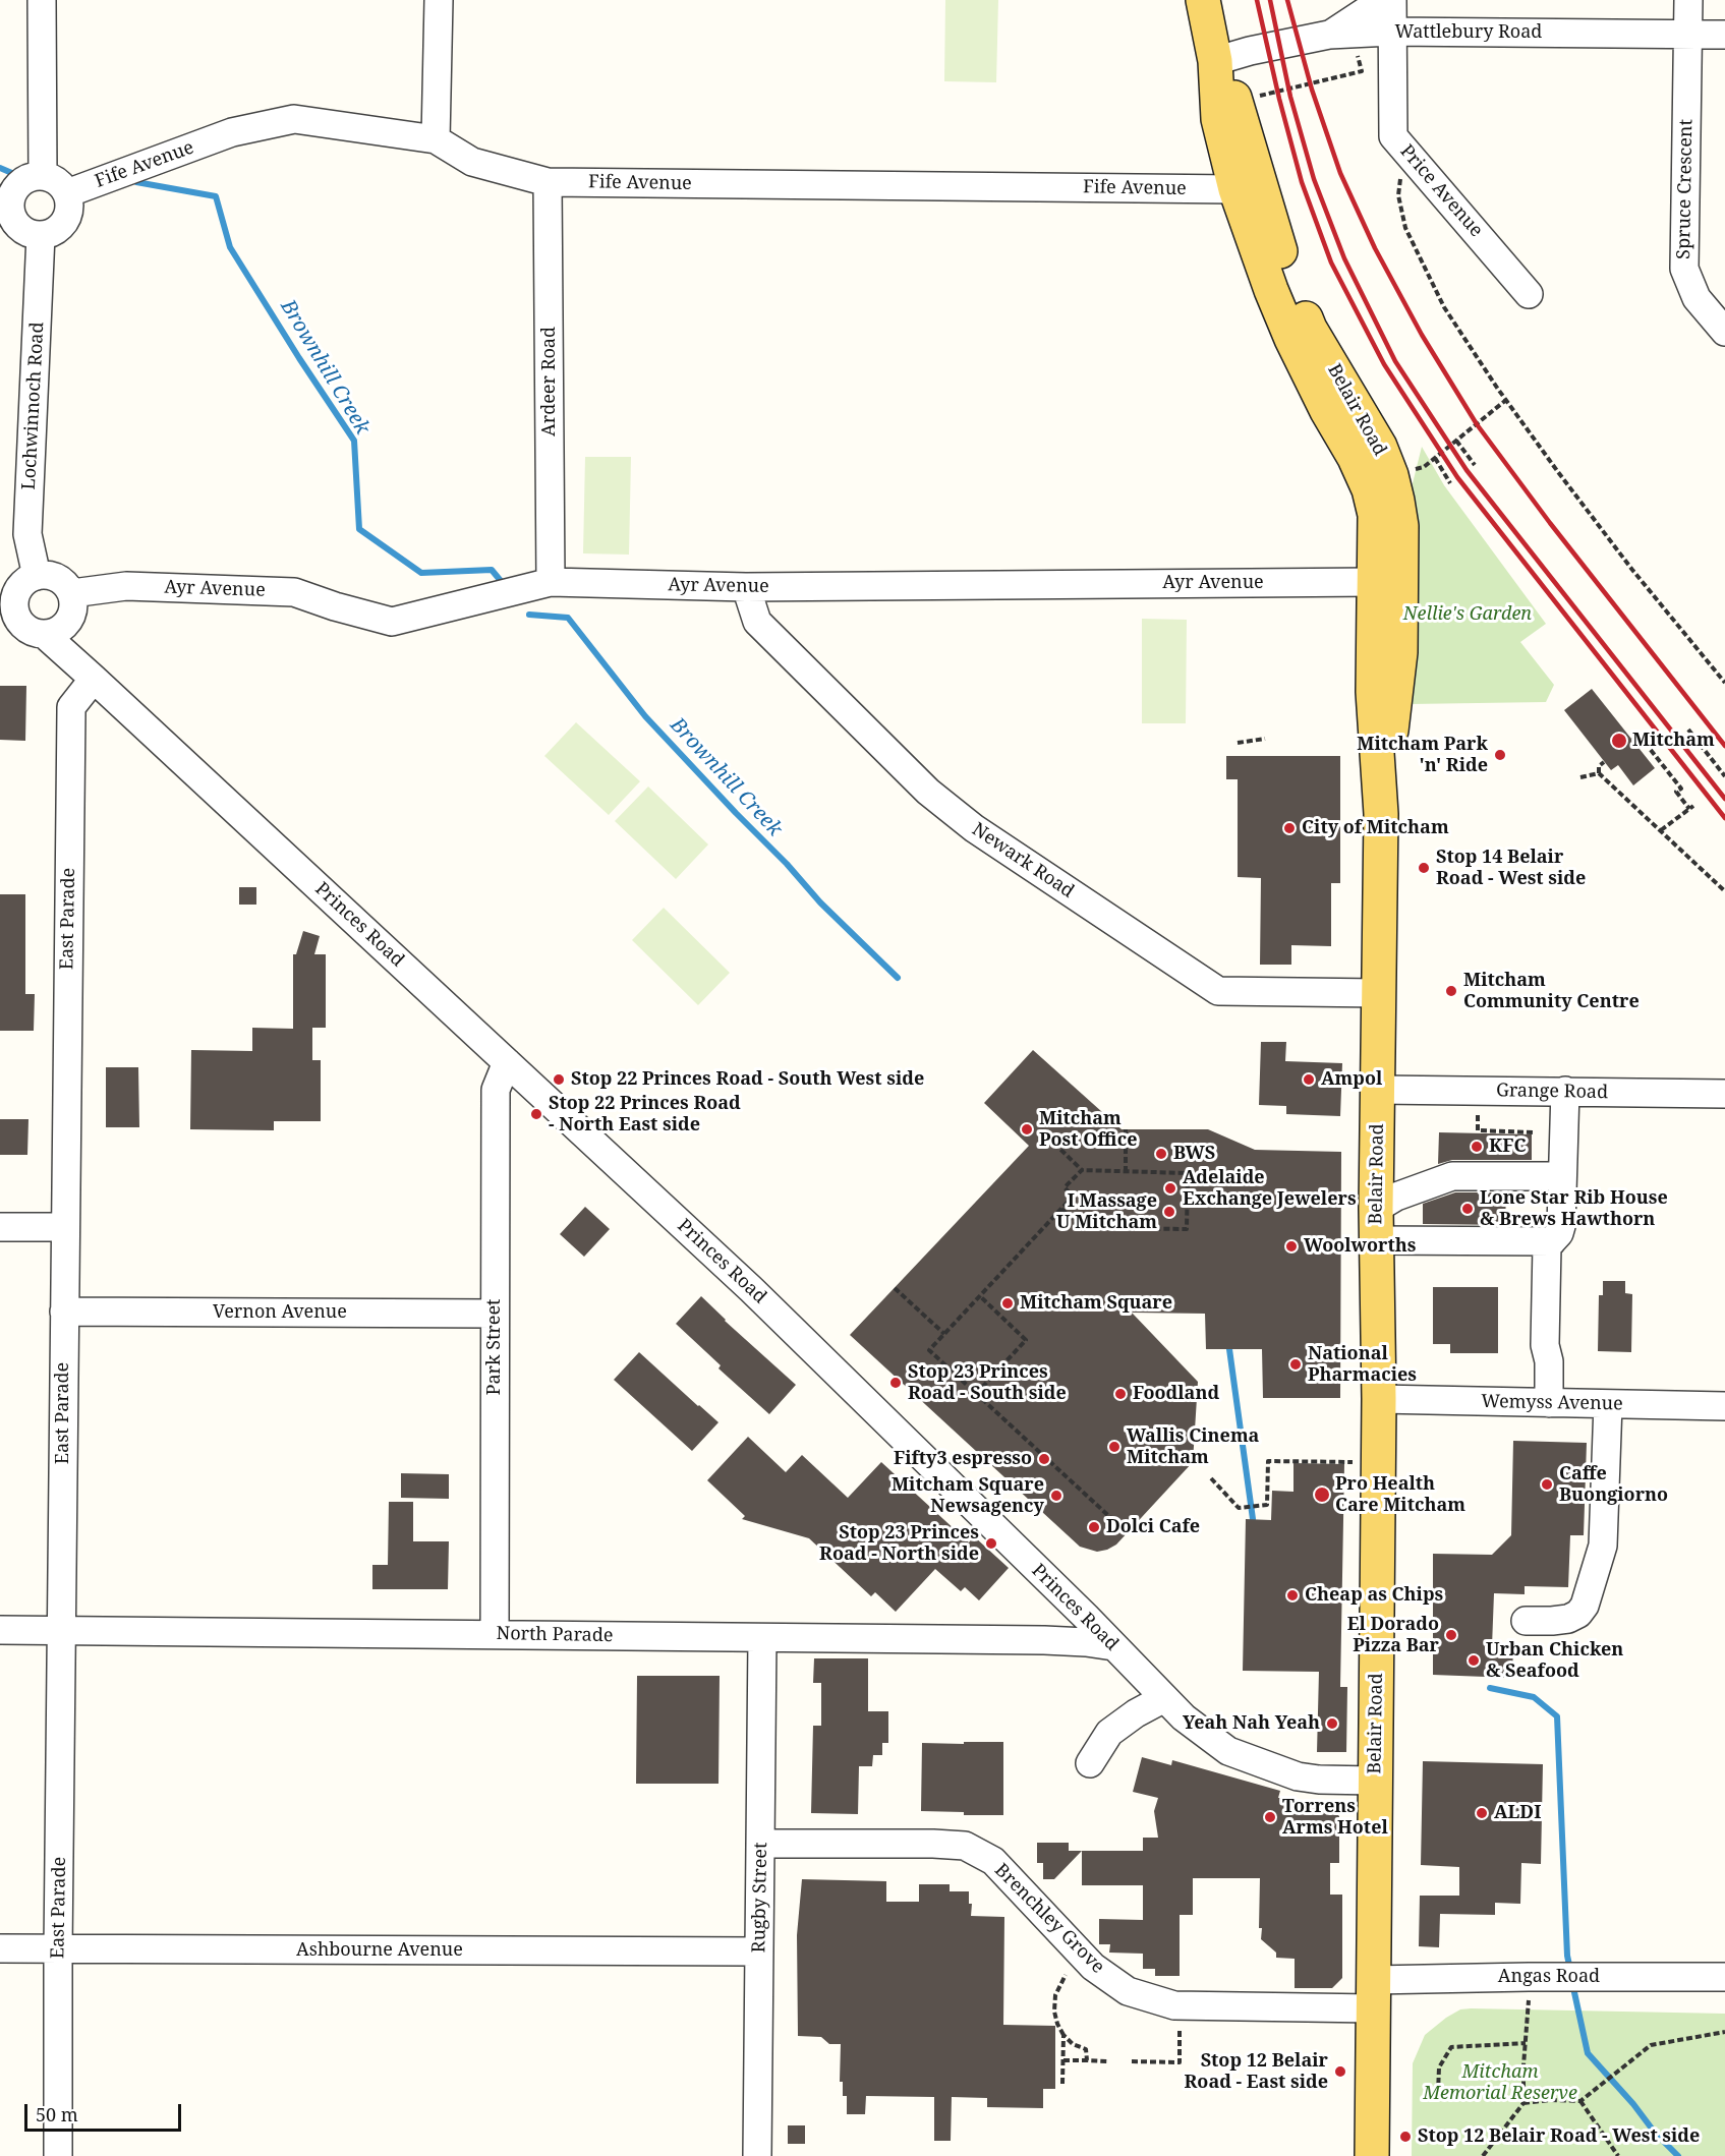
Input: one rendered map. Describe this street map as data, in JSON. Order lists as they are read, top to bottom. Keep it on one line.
{"streets":{"main road":["Belair Road"],"street":["Wattlebury Road","Fife Avenue","Spruce Crescent","Price Avenue","Ardeer Road","Lochwinnoch Road","Ayr Avenue","Newark Road","East Parade","Princes Road","Grange Road","Vernon Avenue","Park Street","Wemyss Avenue","North Parade","Rugby Street","Brenchley Grove","Ashbourne Avenue","Angas Road"]},"crossings":[["Wattlebury Road","Spruce Crescent"],["Wattlebury Road","Price Avenue"],["Wattlebury Road","Belair Road"],["Fife Avenue","Ardeer Road"],["Fife Avenue","Lochwinnoch Road"],["Fife Avenue","Belair Road"],["Ardeer Road","Ayr Avenue"],["Lochwinnoch Road","Ayr Avenue"],["Lochwinnoch Road","Princes Road"],["Belair Road","Ayr Avenue"],["Belair Road","Newark Road"],["Belair Road","Princes Road"],["Belair Road","Grange Road"],["Belair Road","Wemyss Avenue"],["Belair Road","Brenchley Grove"],["Belair Road","Angas Road"],["Ayr Avenue","Newark Road"],["Ayr Avenue","Princes Road"],["East Parade","Princes Road"],["East Parade","Vernon Avenue"],["East Parade","North Parade"],["East Parade","Ashbourne Avenue"],["Princes Road","Park Street"],["Princes Road","North Parade"],["Vernon Avenue","Park Street"],["Park Street","North Parade"],["North Parade","Rugby Street"],["Rugby Street","Brenchley Grove"],["Rugby Street","Ashbourne Avenue"],["Brenchley Grove","Angas Road"]],"water":["Brownhill Creek"],"parks":["Nellie's Garden","Mitcham Memorial Reserve"],"places":["Mitcham","Mitcham Park 'n' Ride","City of Mitcham","Stop 14 Belair Road - West side","Mitcham Community Centre","Stop 22 Princes Road - South West side","Ampol","Stop 22 Princes Road - North East side","Mitcham Post Office","KFC","BWS","Adelaide Exchange Jewelers","Lone Star Rib House & Brews Hawthorn","I Massage U Mitcham","Woolworths","Mitcham Square","National Pharmacies","Stop 23 Princes Road - South side","Foodland","Wallis Cinema Mitcham","Fifty3 espresso","Caffe Buongiorno","Pro Health Care Mitcham","Mitcham Square Newsagency","Dolci Cafe","Stop 23 Princes Road - North side","Cheap as Chips","El Dorado Pizza Bar","Urban Chicken & Seafood","Yeah Nah Yeah","ALDI","Torrens Arms Hotel","Stop 12 Belair Road - East side","Stop 12 Belair Road - West side"],"scale_bar":"50 m"}
